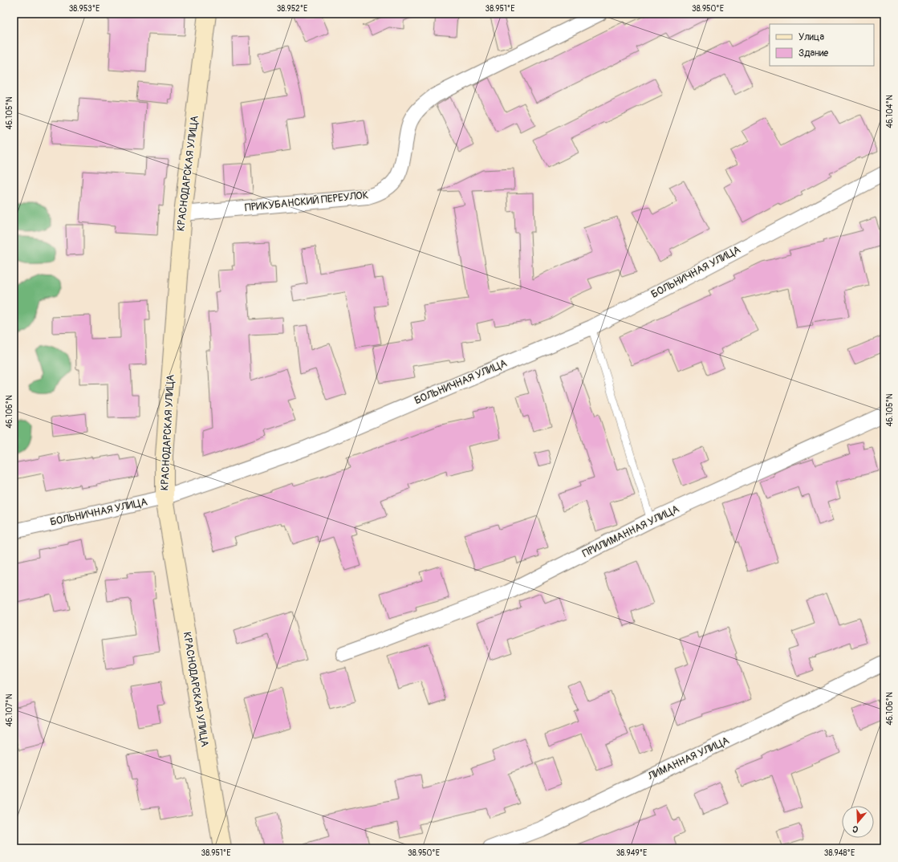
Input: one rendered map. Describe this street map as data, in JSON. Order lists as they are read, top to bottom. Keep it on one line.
{"streets":{"street":["КРАСНОДАРСКАЯ УЛИЦА","ПРИКУБАНСКИЙ ПЕРЕУЛОК","БОЛЬНИЧНАЯ УЛИЦА","ПРИЛИМАННАЯ УЛИЦА","ЛИМАННАЯ УЛИЦА"]},"crossings":[["КРАСНОДАРСКАЯ УЛИЦА","ПРИКУБАНСКИЙ ПЕРЕУЛОК"],["КРАСНОДАРСКАЯ УЛИЦА","БОЛЬНИЧНАЯ УЛИЦА"]],"legend":["Улица","Здание"],"north":"bottom","coordinates":["38.953°E","38.952°E","38.951°E","38.950°E","46.104°N","46.105°N","46.106°N","46.107°N","38.949°E","38.948°E"]}
